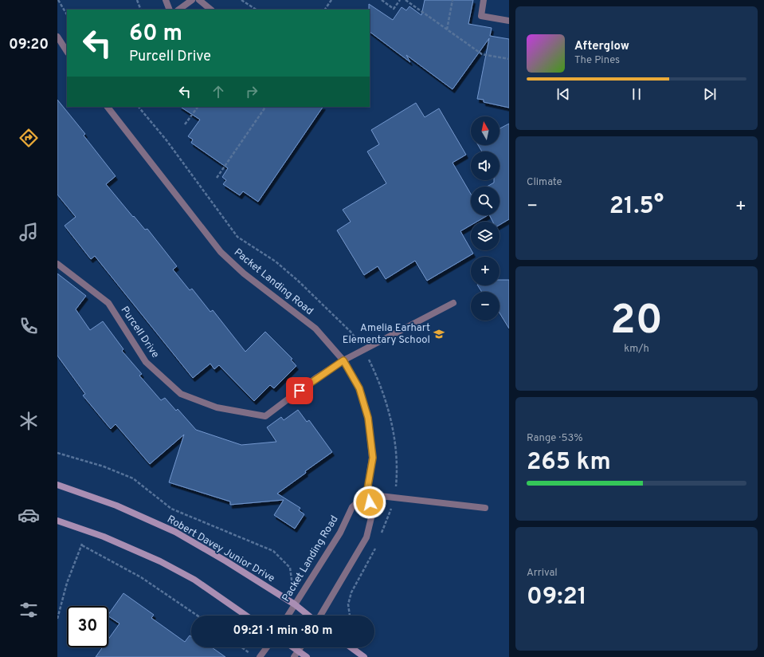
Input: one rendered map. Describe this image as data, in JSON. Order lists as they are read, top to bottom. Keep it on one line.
{"streets":{"main road":["Robert Davey Junior Drive"],"street":["Packet Landing Road","Purcell Drive"]},"crossings":[["Packet Landing Road","Purcell Drive"],["Packet Landing Road","Robert Davey Junior Drive"]],"places":{"school or university":["Amelia Earhart Elementary School"]},"north":"top","page":{"tabs":"09:20","turn":["60 m","Purcell Drive"],"song":["Afterglow","The Pines"],"map_buttons":["+","−"],"tile":["Climate",["20","km/h"],["Range · 53%","265 km"],["Arrival","09:21"]],"heat":["−","21.5°","+"],"limit":"30","trip":"09:21 · 1 min · 80 m"}}
